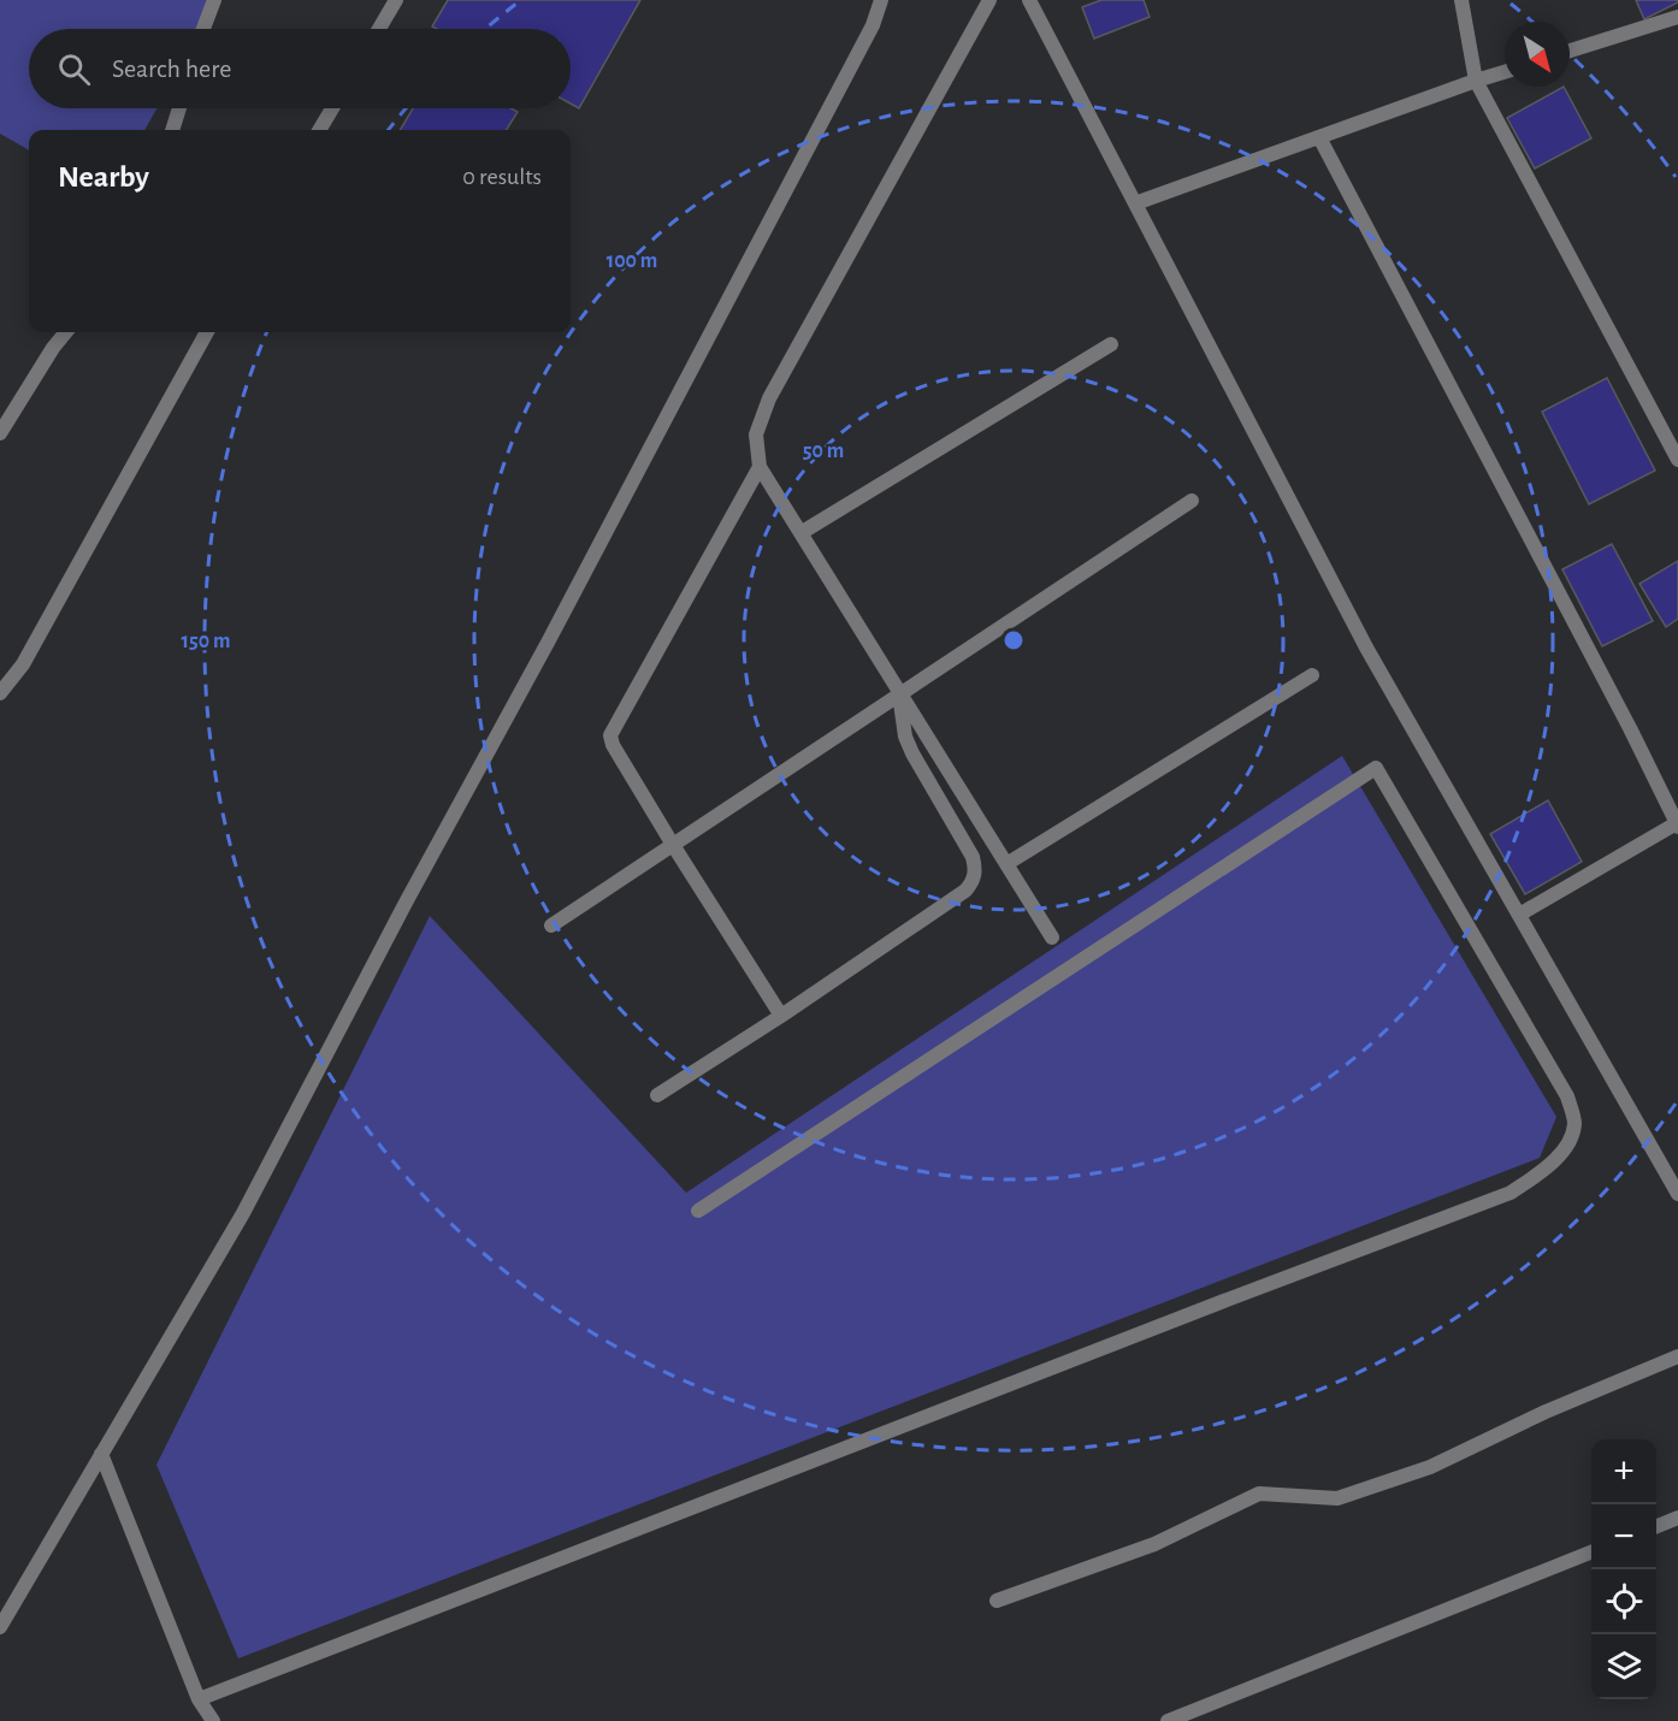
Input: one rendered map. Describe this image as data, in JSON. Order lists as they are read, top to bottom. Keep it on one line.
{"north":"bottom right","page":{"search":"Search here","heading":["Nearby","0 results"],"map_buttons":["+","−"]},"rings":["100 m","50 m","150 m"]}
